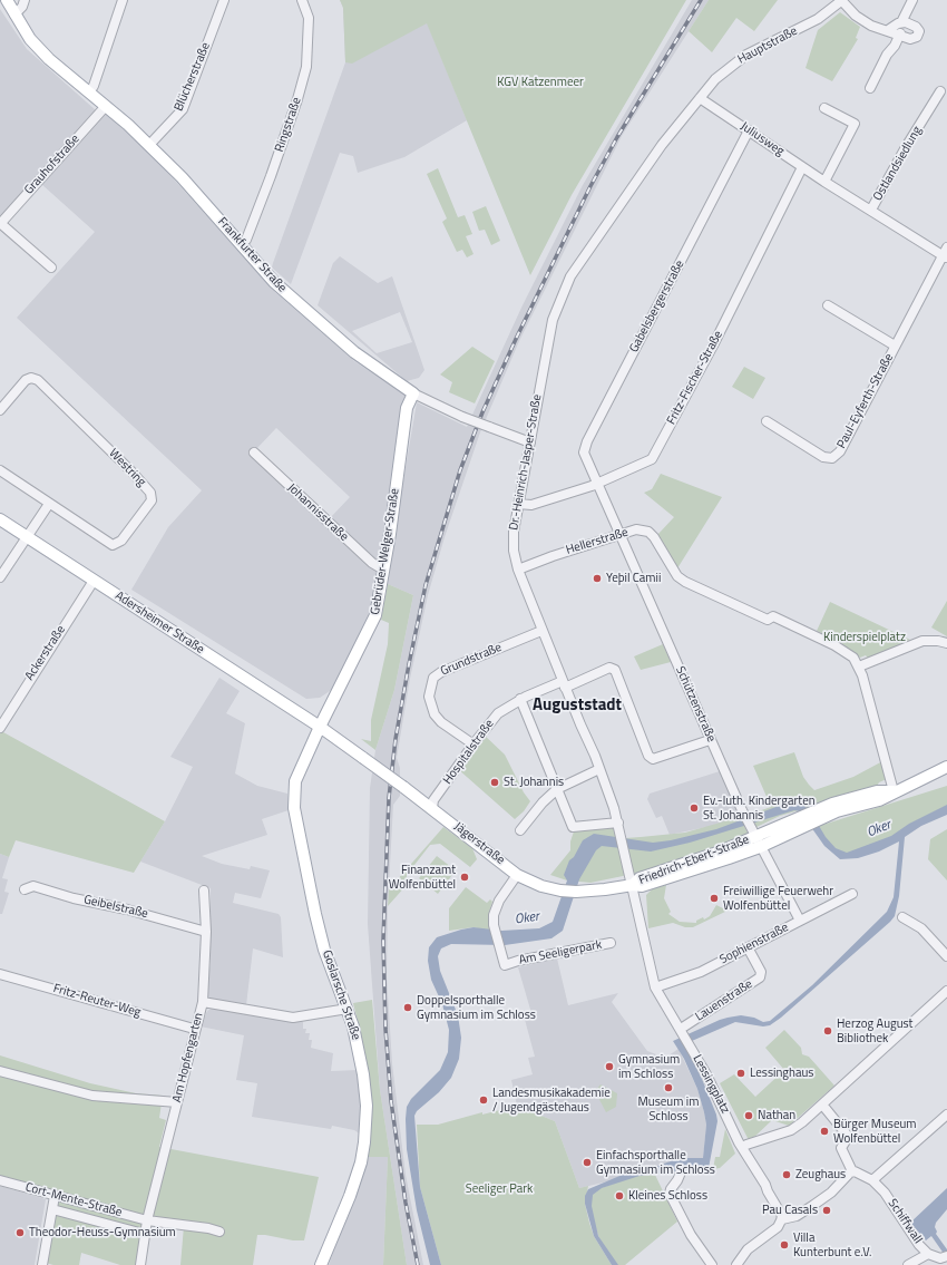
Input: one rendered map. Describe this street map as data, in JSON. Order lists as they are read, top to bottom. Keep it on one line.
{"streets":{"main road":["Frankfurter Straße","Gebrüder-Welger-Straße","Adersheimer Straße","Jägerstraße","Friedrich-Ebert-Straße","Goslarsche Straße"],"street":["Hauptstraße","Blücherstraße","Ringstraße","Juliusweg","Ostlandsiedlung","Grauhofstraße","Gabelsbergerstraße","Fritz-Fischer-Straße","Paul-Eyferth-Straße","Dr.-Heinrich-Jasper-Straße","Westring","Johannisstraße","Hellerstraße","Ackerstraße","Grundstraße","Schützenstraße","Hospitalstraße","Geibelstraße","Sophienstraße","Am Seeligerpark","Fritz-Reuter-Weg","Lauenstraße","Am Hopfengarten","Lessingplatz","Cort-Mente-Straße","Schiffwall"]},"crossings":[["Hauptstraße","Juliusweg"],["Hauptstraße","Dr.-Heinrich-Jasper-Straße"],["Blücherstraße","Frankfurter Straße"],["Ringstraße","Frankfurter Straße"],["Juliusweg","Ostlandsiedlung"],["Juliusweg","Gabelsbergerstraße"],["Juliusweg","Fritz-Fischer-Straße"],["Juliusweg","Dr.-Heinrich-Jasper-Straße"],["Ostlandsiedlung","Paul-Eyferth-Straße"],["Grauhofstraße","Frankfurter Straße"],["Frankfurter Straße","Dr.-Heinrich-Jasper-Straße"],["Frankfurter Straße","Gebrüder-Welger-Straße"],["Gabelsbergerstraße","Fritz-Fischer-Straße"],["Gabelsbergerstraße","Schützenstraße"],["Fritz-Fischer-Straße","Dr.-Heinrich-Jasper-Straße"],["Fritz-Fischer-Straße","Schützenstraße"],["Dr.-Heinrich-Jasper-Straße","Hellerstraße"],["Dr.-Heinrich-Jasper-Straße","Grundstraße"],["Dr.-Heinrich-Jasper-Straße","Hospitalstraße"],["Dr.-Heinrich-Jasper-Straße","Jägerstraße"],["Dr.-Heinrich-Jasper-Straße","Friedrich-Ebert-Straße"],["Dr.-Heinrich-Jasper-Straße","Sophienstraße"],["Dr.-Heinrich-Jasper-Straße","Lauenstraße"],["Dr.-Heinrich-Jasper-Straße","Lessingplatz"],["Johannisstraße","Gebrüder-Welger-Straße"],["Hellerstraße","Schützenstraße"],["Gebrüder-Welger-Straße","Adersheimer Straße"],["Gebrüder-Welger-Straße","Jägerstraße"],["Gebrüder-Welger-Straße","Goslarsche Straße"],["Adersheimer Straße","Ackerstraße"],["Adersheimer Straße","Jägerstraße"],["Adersheimer Straße","Goslarsche Straße"],["Grundstraße","Hospitalstraße"],["Schützenstraße","Hospitalstraße"],["Schützenstraße","Friedrich-Ebert-Straße"],["Schützenstraße","Sophienstraße"],["Hospitalstraße","Jägerstraße"],["Jägerstraße","Friedrich-Ebert-Straße"],["Jägerstraße","Am Seeligerpark"],["Jägerstraße","Goslarsche Straße"],["Geibelstraße","Am Hopfengarten"],["Sophienstraße","Lauenstraße"],["Fritz-Reuter-Weg","Am Hopfengarten"],["Lauenstraße","Lessingplatz"],["Am Hopfengarten","Cort-Mente-Straße"]],"districts":["Auguststadt"],"water":["Oker"],"parks":["KGV Katzenmeer","Kinderspielplatz","Seeliger Park"],"places":["Yeþil Camii","St. Johannis","Ev.-luth. Kindergarten St. Johannis","Finanzamt Wolfenbüttel","Freiwillige Feuerwehr Wolfenbüttel","Doppelsporthalle Gymnasium im Schloss","Herzog August Bibliothek","Gymnasium im Schloss","Lessinghaus","Museum im Schloss","Landesmusikakademie / Jugendgästehaus","Nathan","Bürger Museum Wolfenbüttel","Einfachsporthalle Gymnasium im Schloss","Zeughaus","Kleines Schloss","Pau Casals","Theodor-Heuss-Gymnasium","Villa Kunterbunt e.V."]}
